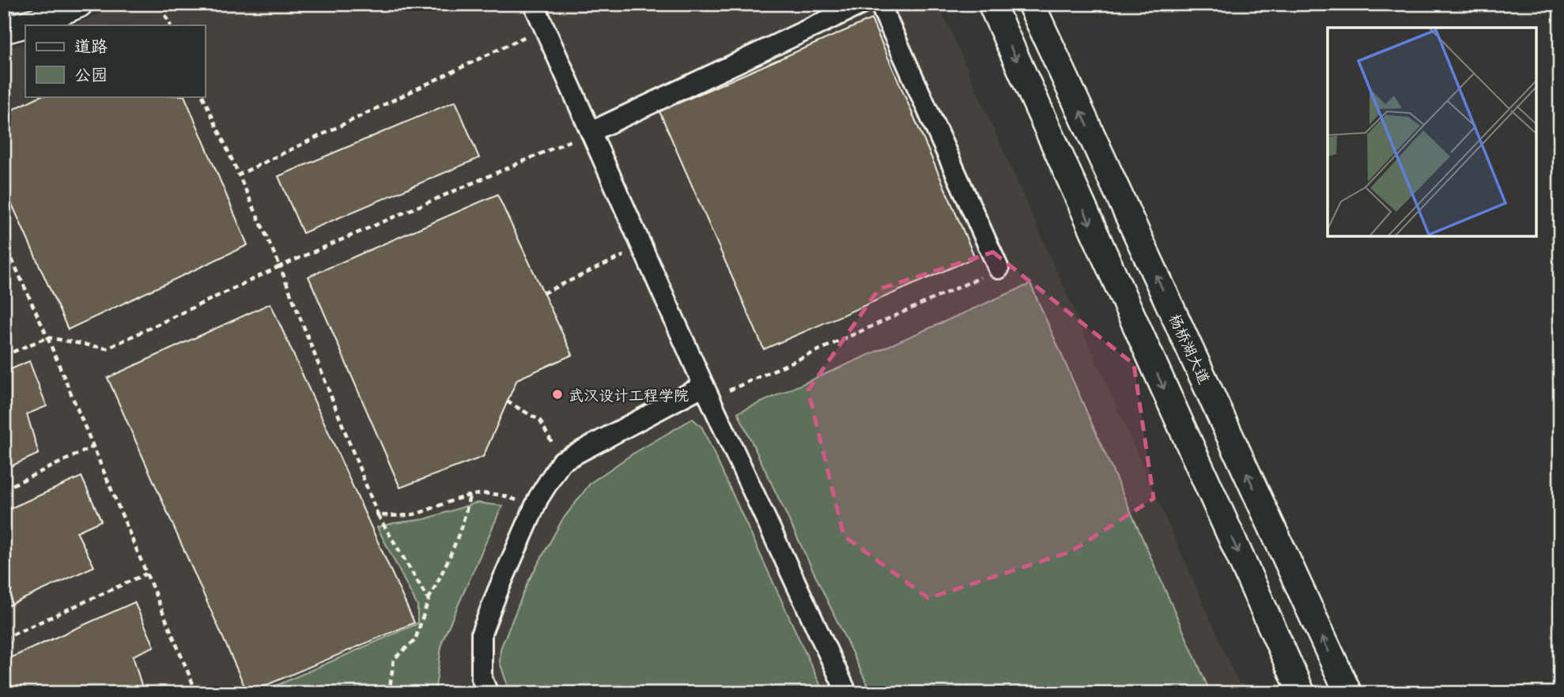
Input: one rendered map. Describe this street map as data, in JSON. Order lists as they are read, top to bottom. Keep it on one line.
{"streets":{"main road":["杨桥湖大道"]},"places":["武汉设计工程学院"],"legend":["道路","公园"]}
